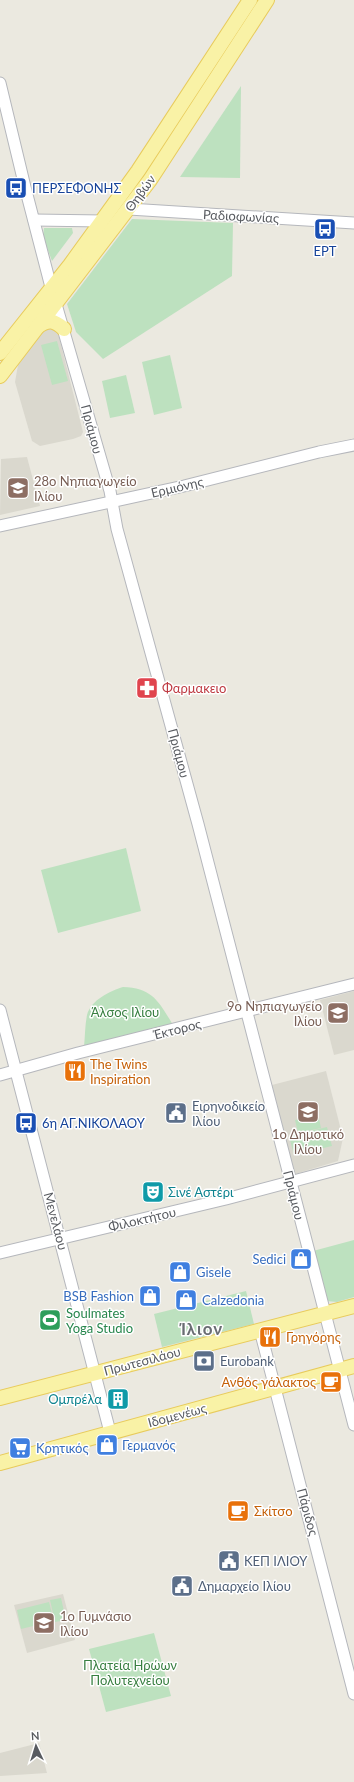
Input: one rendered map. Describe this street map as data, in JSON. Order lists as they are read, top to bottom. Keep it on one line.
{"streets":{"main road":["Θηβών","Πρωτεσιλάου","Ιδομενέως"],"street":["Ραδιοφωνίας","Πριάμου","Ερμιόνης","Έκτορος","Φιλοκτήτου","Μενελάου","Πάριδος"]},"crossings":[["Θηβών","Ραδιοφωνίας"],["Θηβών","Πριάμου"],["Πριάμου","Ερμιόνης"],["Πριάμου","Έκτορος"],["Πριάμου","Φιλοκτήτου"],["Πριάμου","Πρωτεσιλάου"],["Πριάμου","Ιδομενέως"],["Έκτορος","Μενελάου"],["Φιλοκτήτου","Μενελάου"],["Μενελάου","Πρωτεσιλάου"],["Μενελάου","Ιδομενέως"],["Πρωτεσιλάου","Πάριδος"],["Ιδομενέως","Πάριδος"]],"districts":["Ίλιον"],"parks":["Άλσος Ιλίου","Πλατεία Ηρώων Πολυτεχνείου"],"places":{"bus stop":["ΠΕΡΣΕΦΟΝΗΣ","ΕΡΤ","6η ΑΓ.ΝΙΚΟΛΑΟΥ"],"school or university":["28ο Νηπιαγωγείο Ιλίου","9ο Νηπιαγωγείο Ιλίου","1ο Δημοτικό Ιλίου","1ο Γυμνάσιο Ιλίου"],"pharmacy":["Φαρμακειο"],"restaurant":["The Twins Inspiration","Γρηγόρης"],"public building":["Ειρηνοδικείο Ιλίου","ΚΕΠ ΙΛΙΟΥ","Δημαρχείο Ιλίου"],"theatre":["Σινέ Αστέρι"],"shop":["Sedici","Gisele","BSB Fashion","Calzedonia","Γερμανός"],"sports":["Soulmates Yoga Studio"],"bank":["Eurobank"],"cafe":["Ανθός γάλακτος","Σκίτσο"],"building":["Ομπρέλα"],"supermarket":["Κρητικός"]},"north":"top"}
